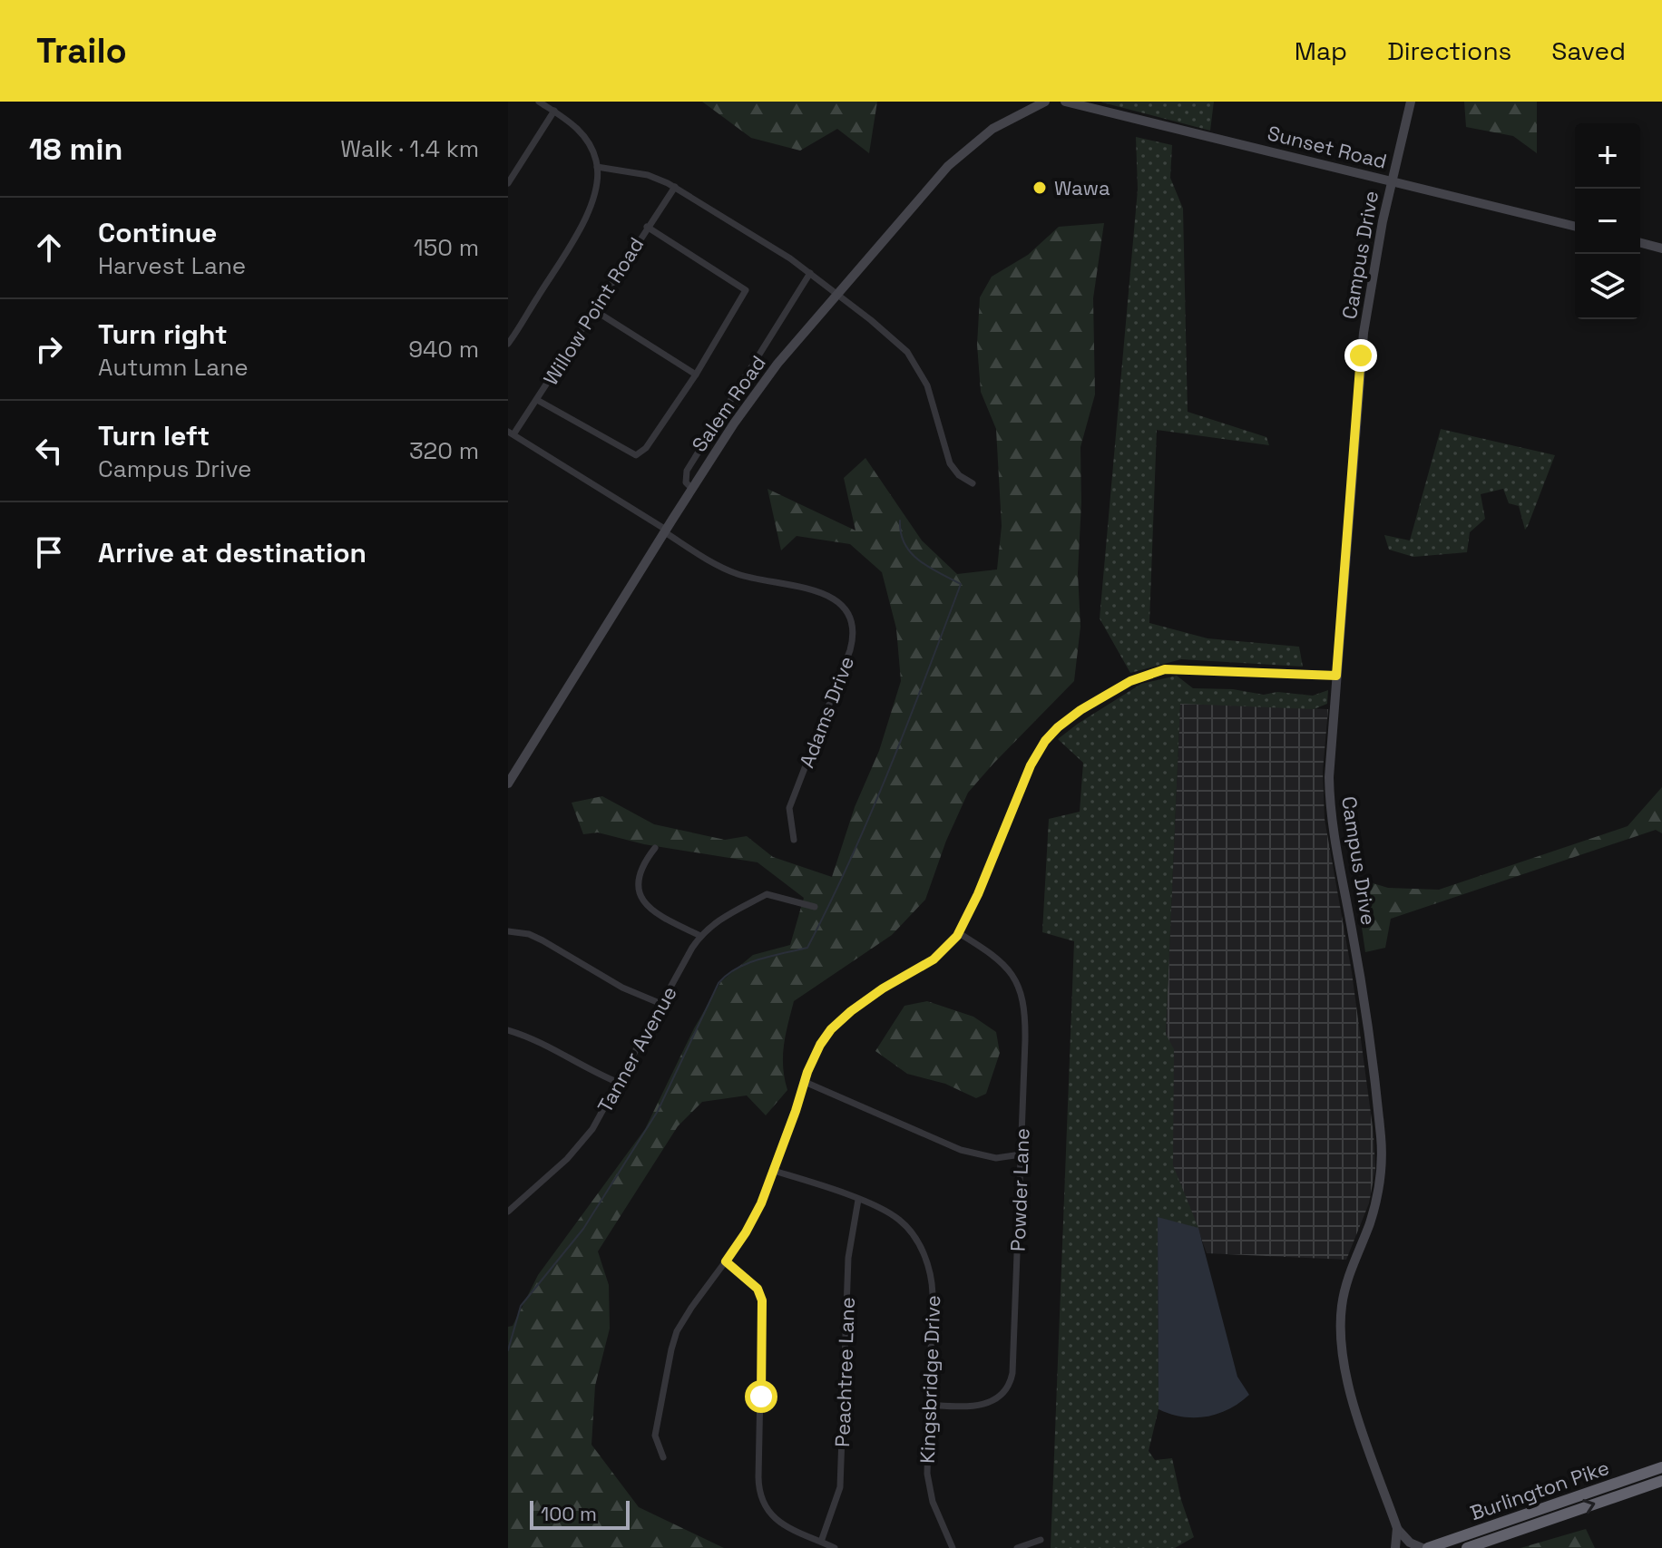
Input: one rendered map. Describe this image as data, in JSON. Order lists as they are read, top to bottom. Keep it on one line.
{"streets":{"highway":["Burlington Pike"],"street":["Sunset Road","Campus Drive","Willow Point Road","Salem Road","Adams Drive","Tanner Avenue","Powder Lane","Peachtree Lane","Kingsbridge Drive"]},"crossings":[["Sunset Road","Campus Drive"],["Willow Point Road","Adams Drive"],["Salem Road","Adams Drive"],["Powder Lane","Kingsbridge Drive"],["Peachtree Lane","Kingsbridge Drive"]],"places":["Wawa"],"scale_bar":"100 m","page":{"header":"Trailo","nav":["Map","Directions","Saved"],"heading":["18 min","Walk · 1.4 km"],"map_buttons":["+","−"],"list":[["Continue","Harvest Lane","150 m"],["Turn right","Autumn Lane","940 m"],["Turn left","Campus Drive","320 m"],"Arrive at destination"],"scale":"100 m"}}
